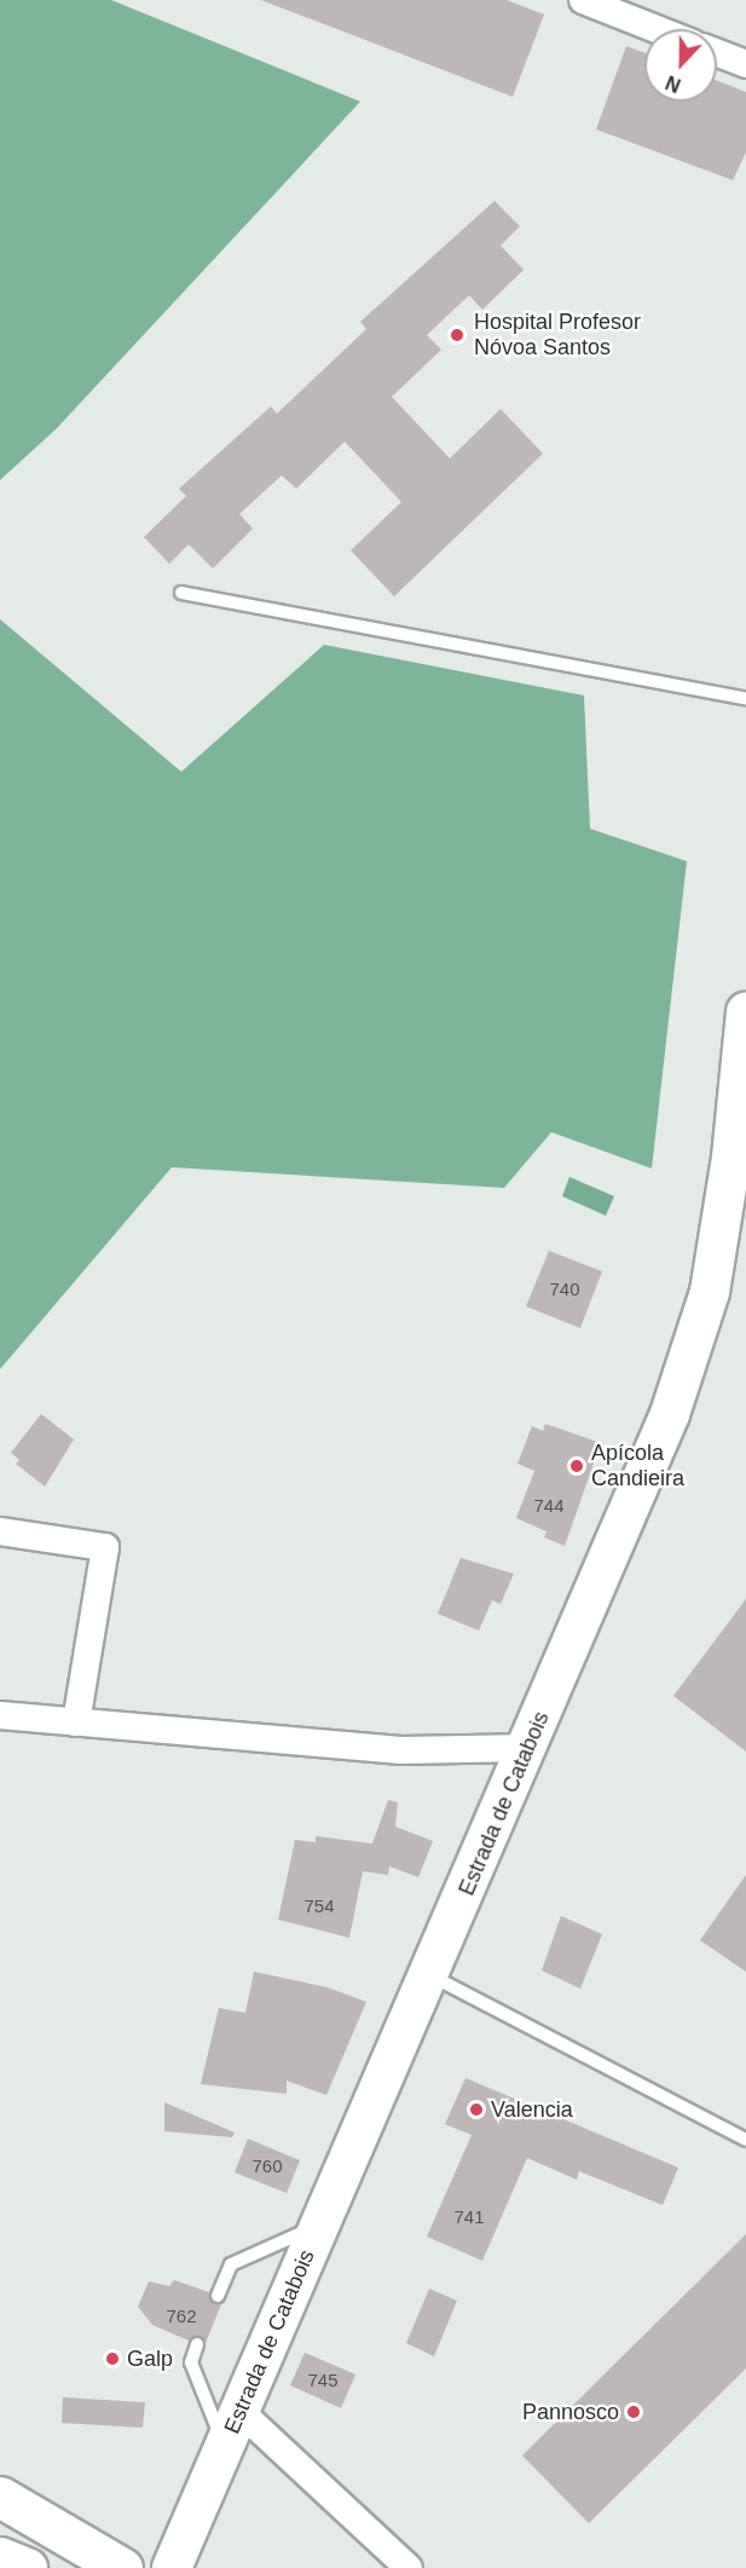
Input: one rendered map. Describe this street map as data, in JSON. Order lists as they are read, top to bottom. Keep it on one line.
{"streets":{"main road":["Estrada de Catabois"]},"places":["Hospital Profesor Nóvoa Santos","Apícola Candieira","Valencia","Galp","Pannosco"],"house_numbers":["740","744","754","760","741","762","745"],"north":"bottom"}
